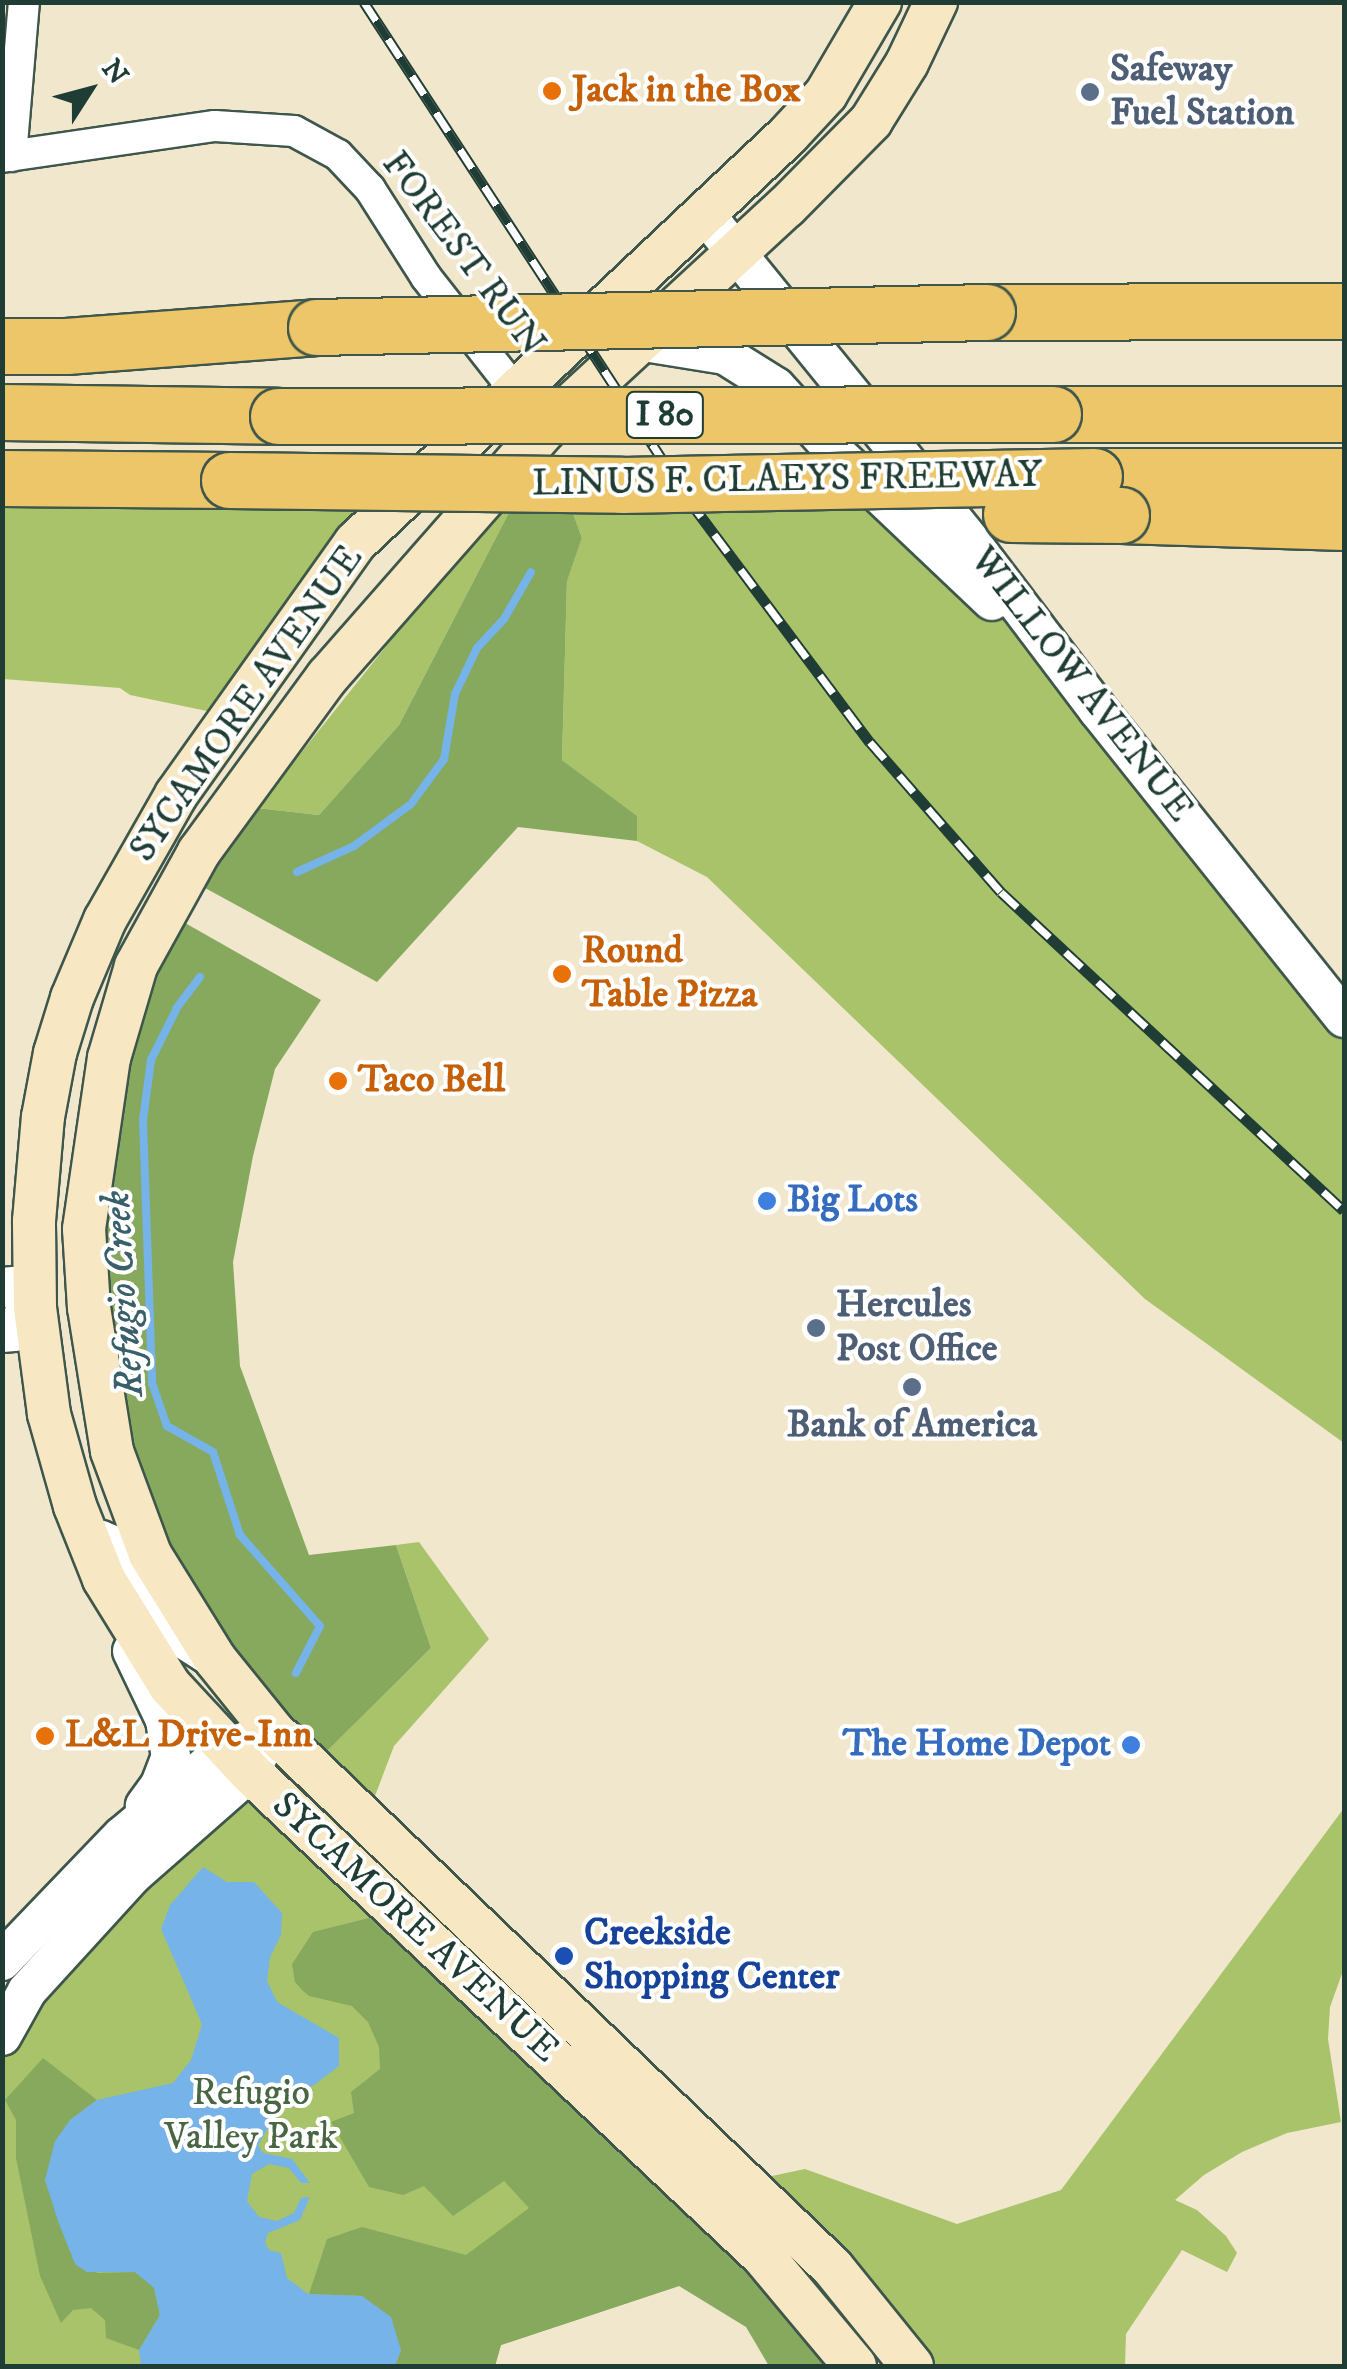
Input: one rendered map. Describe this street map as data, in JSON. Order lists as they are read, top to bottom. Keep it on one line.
{"streets":{"highway":["I 80","LINUS F. CLAEYS FREEWAY"],"main road":["SYCAMORE AVENUE"],"street":["FOREST RUN","WILLOW AVENUE"]},"crossings":[["FOREST RUN","SYCAMORE AVENUE"],["WILLOW AVENUE","SYCAMORE AVENUE"]],"water":["Refugio Creek"],"parks":["Refugio Valley Park"],"places":["Jack in the Box","Safeway Fuel Station","Round Table Pizza","Taco Bell","Big Lots","Hercules Post Office","Bank of America","L&L Drive-Inn","The Home Depot","Creekside Shopping Center"],"north":"top right"}
